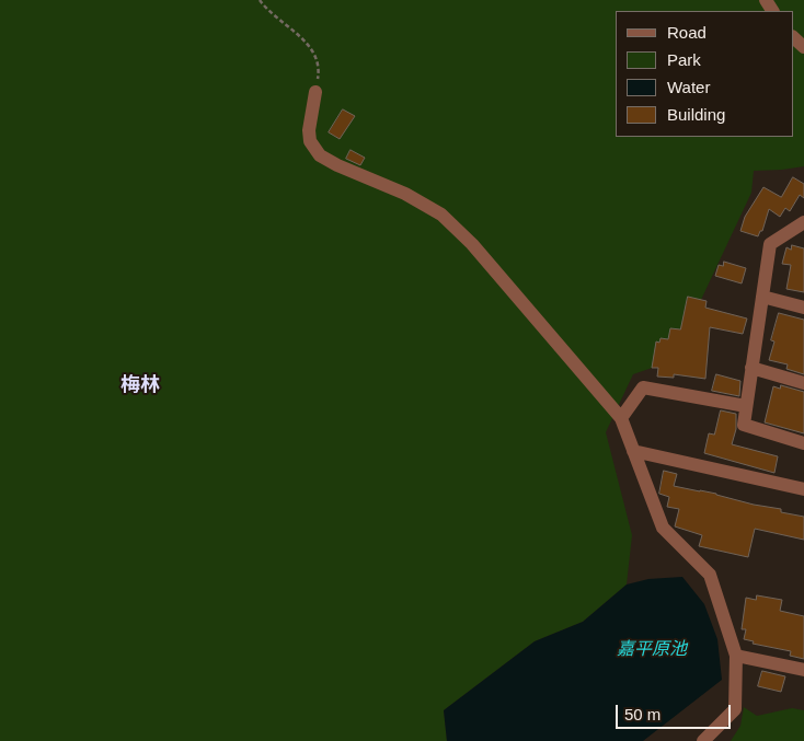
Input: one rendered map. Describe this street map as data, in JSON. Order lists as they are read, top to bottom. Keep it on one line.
{"districts":["梅林"],"water":["嘉平原池"],"legend":["Road","Park","Water","Building"],"scale_bar":"50 m"}
